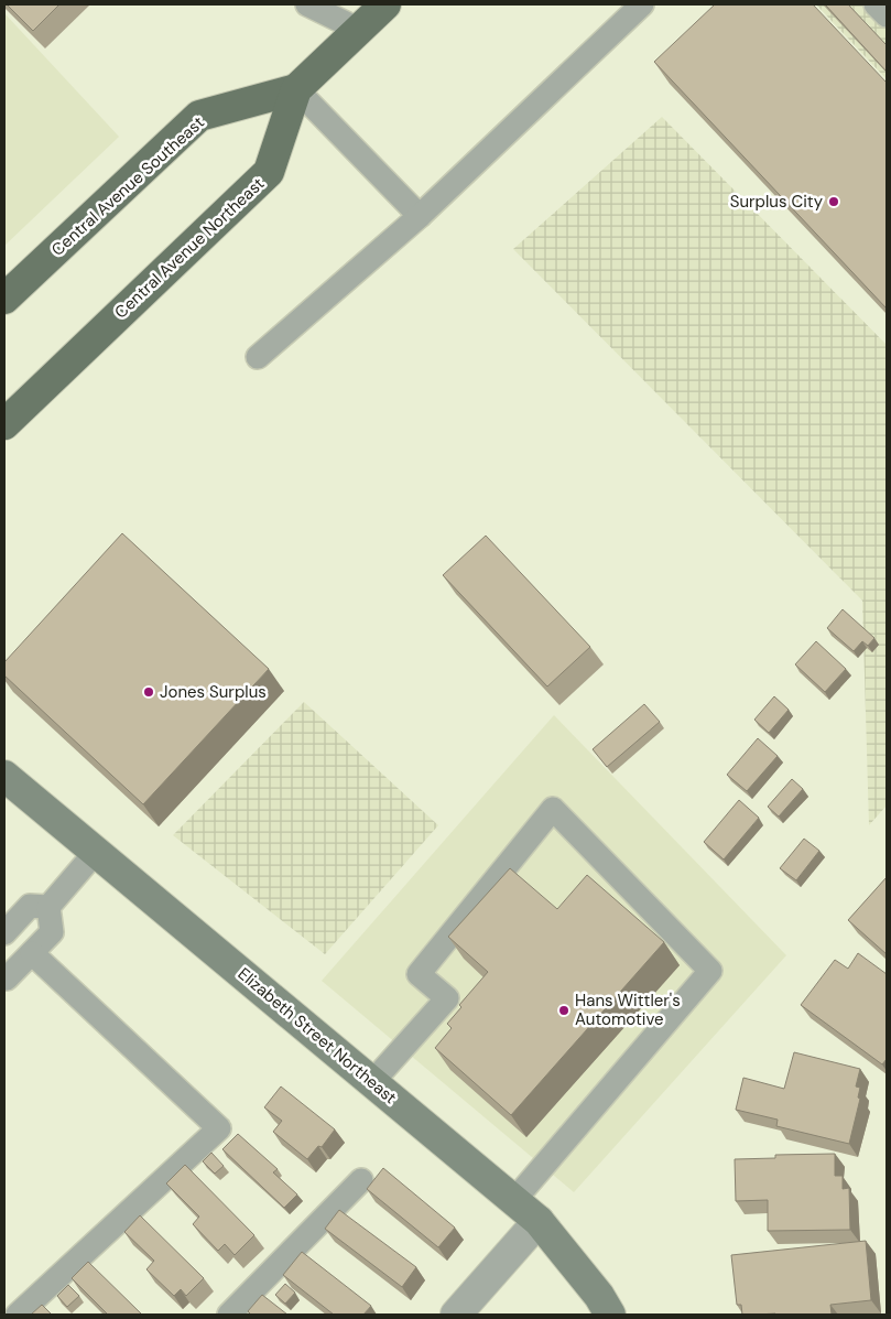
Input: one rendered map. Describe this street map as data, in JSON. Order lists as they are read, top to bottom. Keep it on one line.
{"streets":{"main road":["Central Avenue Southeast","Central Avenue Northeast"],"street":["Elizabeth Street Northeast"]},"crossings":[["Central Avenue Southeast","Central Avenue Northeast"]],"places":["Surplus City","Jones Surplus","Hans Wittler's Automotive"]}
